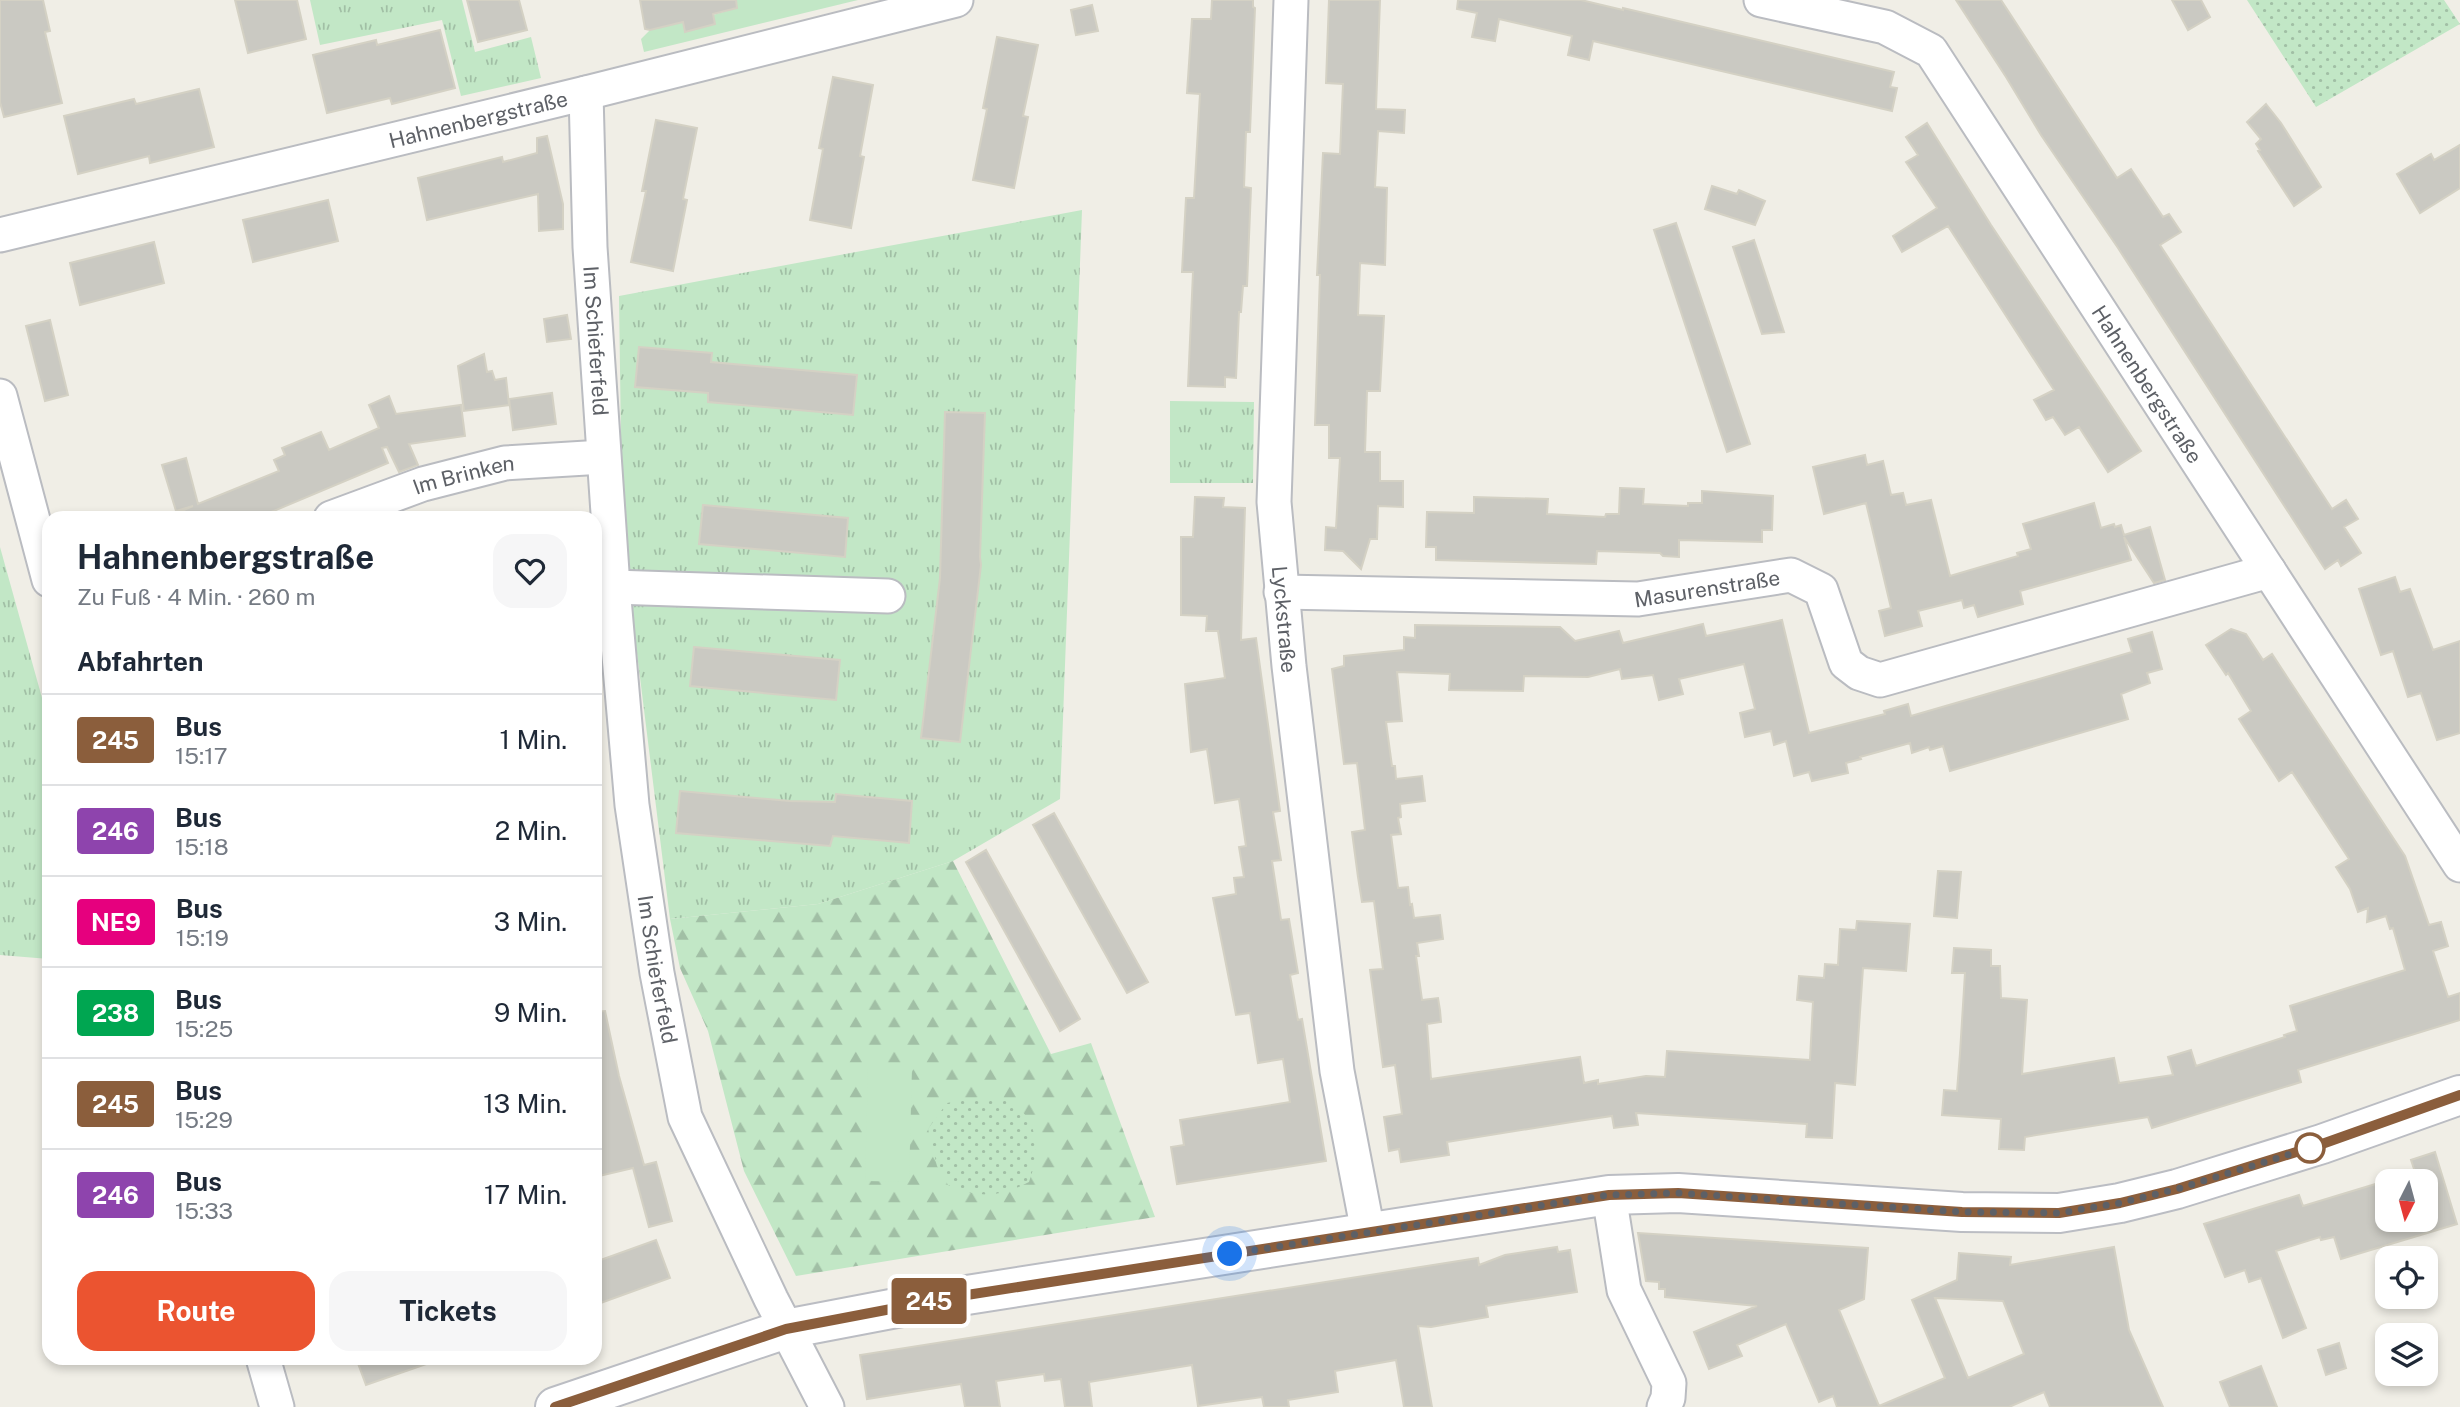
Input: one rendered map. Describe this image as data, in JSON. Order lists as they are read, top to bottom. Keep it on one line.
{"streets":{"street":["Hahnenbergstraße","Im Schieferfeld","Im Brinken","Masurenstraße","Lyckstraße"]},"crossings":[["Hahnenbergstraße","Im Schieferfeld"],["Hahnenbergstraße","Masurenstraße"],["Im Schieferfeld","Im Brinken"],["Masurenstraße","Lyckstraße"]],"lines":["bus line 245"],"north":"bottom","page":{"on_map":"245","heading":[["Hahnenbergstraße","Zu Fuß · 4 Min. · 260 m"],"Abfahrten"],"list":[{"mark":"245","name":"Bus","note":"15:17","value":"1 Min."},{"mark":"246","name":"Bus","note":"15:18","value":"2 Min."},{"mark":"NE9","name":"Bus","note":"15:19","value":"3 Min."},{"mark":"238","name":"Bus","note":"15:25","value":"9 Min."},{"mark":"245","name":"Bus","note":"15:29","value":"13 Min."},{"mark":"246","name":"Bus","note":"15:33","value":"17 Min."}],"buttons":["Route","Tickets"]}}
